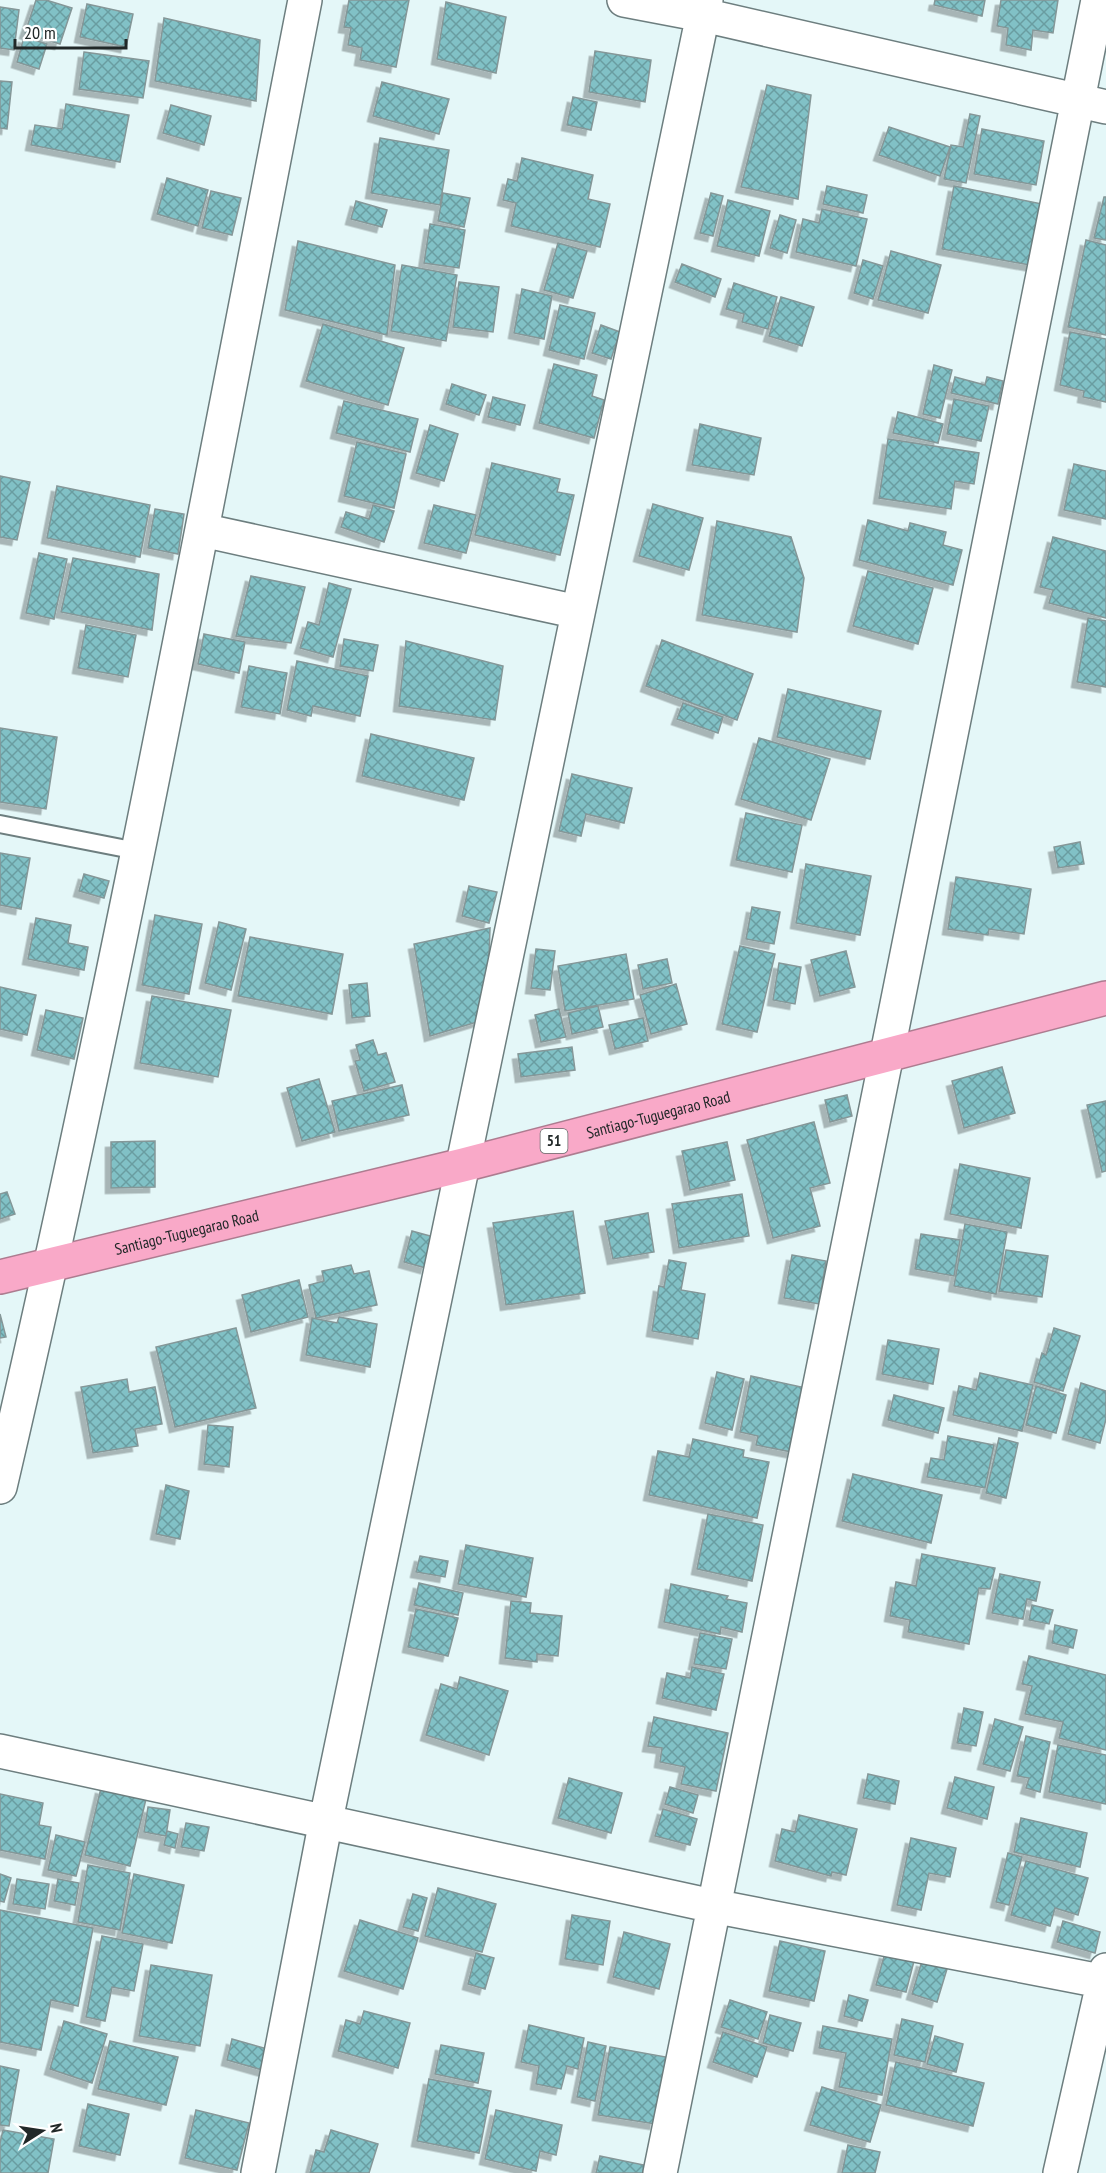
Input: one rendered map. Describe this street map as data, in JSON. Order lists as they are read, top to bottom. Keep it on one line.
{"streets":{"highway":["Santiago-Tuguegarao Road","51"]},"scale_bar":"20 m","north":"right"}
